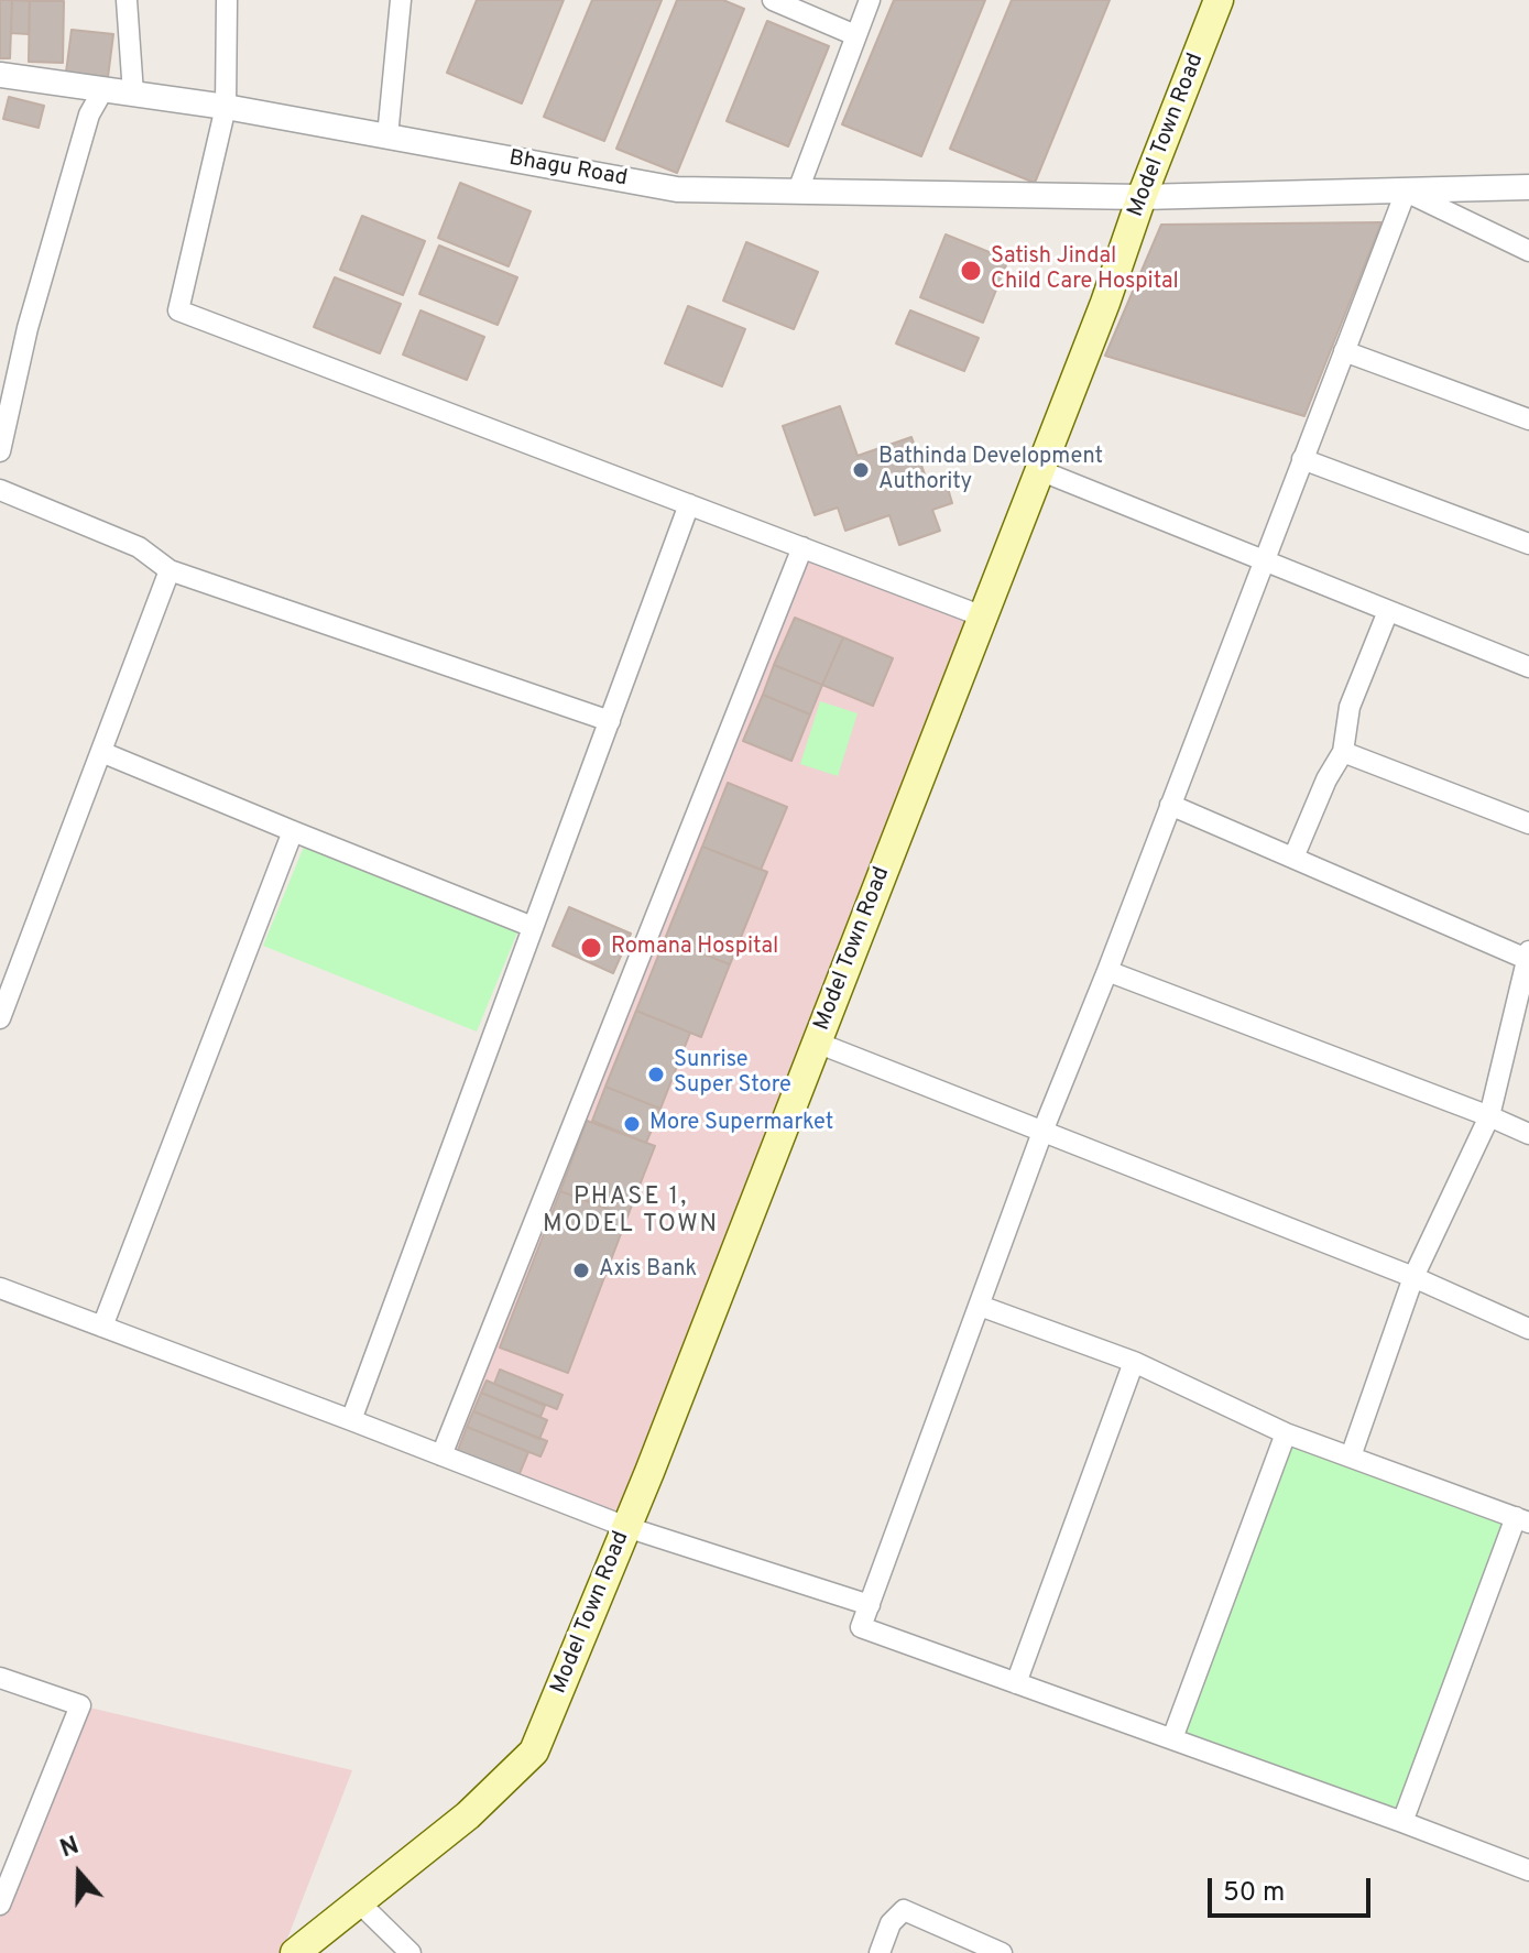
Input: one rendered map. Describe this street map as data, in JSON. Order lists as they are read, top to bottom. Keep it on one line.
{"streets":{"main road":["Model Town Road"],"street":["Bhagu Road"]},"crossings":[["Model Town Road","Bhagu Road"]],"districts":["PHASE 1, MODEL TOWN"],"places":["Satish Jindal Child Care Hospital","Bathinda Development Authority","Romana Hospital","Sunrise Super Store","More Supermarket","Axis Bank"],"scale_bar":"50 m","north":"top"}
